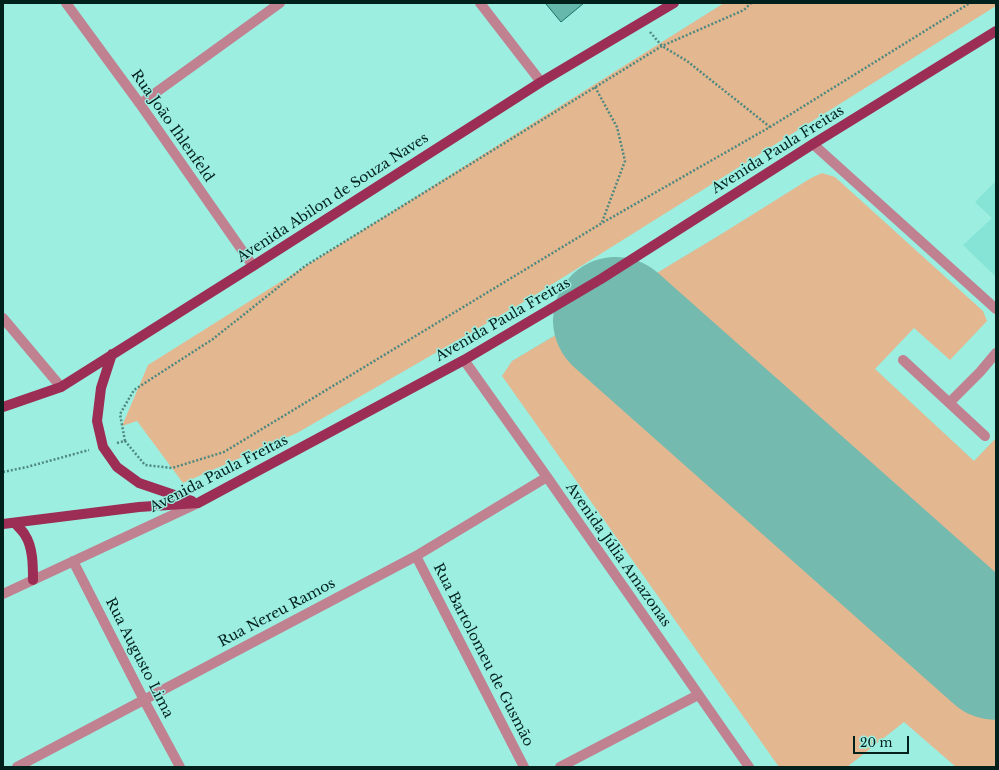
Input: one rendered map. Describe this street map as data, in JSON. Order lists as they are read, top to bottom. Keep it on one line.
{"streets":{"main road":["Avenida Paula Freitas","Avenida Abilon de Souza Naves"],"street":["Rua João Ihlenfeld","Avenida Júlia Amazonas","Rua Nereu Ramos","Rua Bartolomeu de Gusmão","Rua Augusto Lima"]},"crossings":[["Rua João Ihlenfeld","Avenida Abilon de Souza Naves"],["Avenida Paula Freitas","Avenida Júlia Amazonas"],["Avenida Paula Freitas","Rua Augusto Lima"],["Avenida Júlia Amazonas","Rua Nereu Ramos"],["Rua Nereu Ramos","Rua Bartolomeu de Gusmão"],["Rua Nereu Ramos","Rua Augusto Lima"]],"scale_bar":"20 m"}
